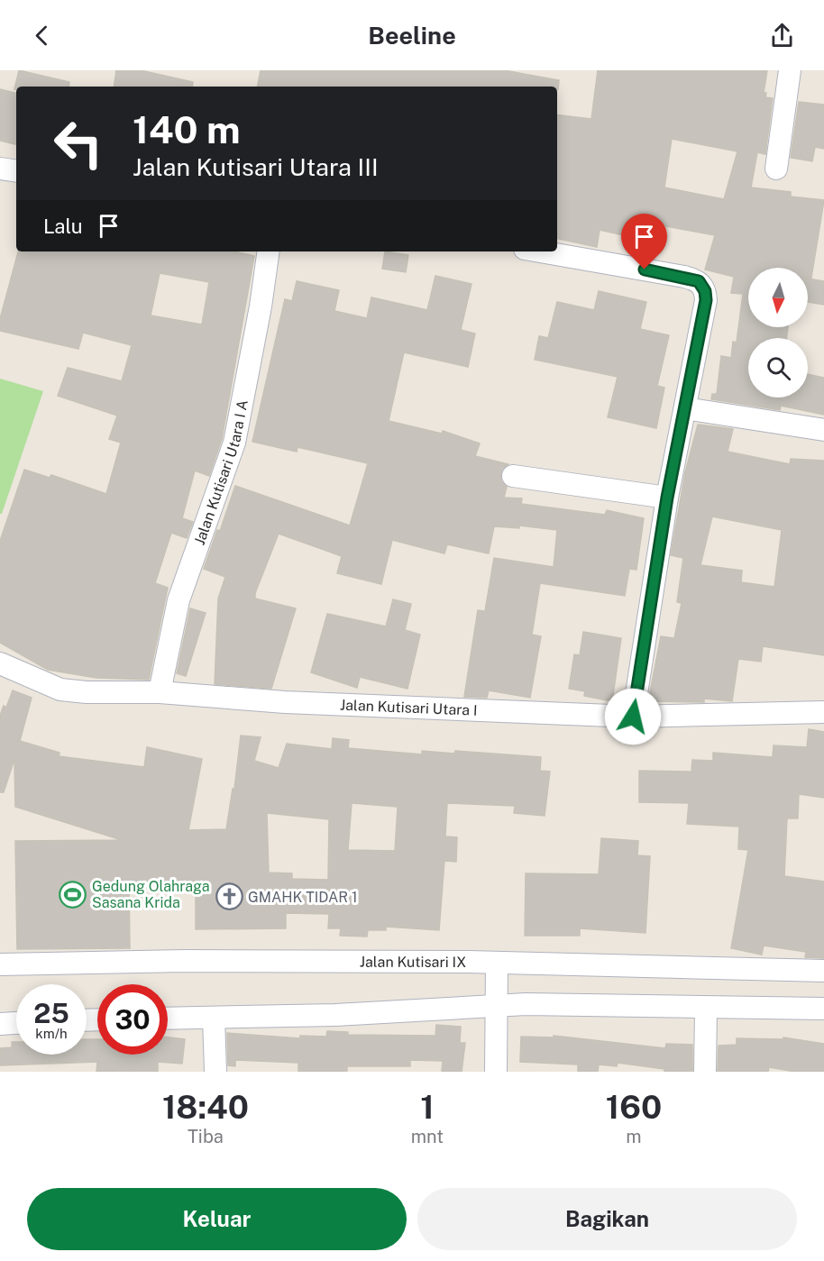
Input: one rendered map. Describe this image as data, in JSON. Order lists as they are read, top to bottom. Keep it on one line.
{"streets":{"street":["Jalan Kutisari Utara I A","Jalan Kutisari Utara I","Jalan Kutisari IX"]},"crossings":[["Jalan Kutisari Utara I A","Jalan Kutisari Utara I"]],"places":{"sports":["Gedung Olahraga Sasana Krida"],"church":["GMAHK TIDAR 1"]},"north":"bottom","page":{"header":"Beeline","turn":["140 m","Jalan Kutisari Utara III"],"then":"Lalu","speed":"25 km/h","limit":"30","eta":["18:40","Tiba","1","mnt","160","m"],"buttons":["Keluar","Bagikan"]}}
